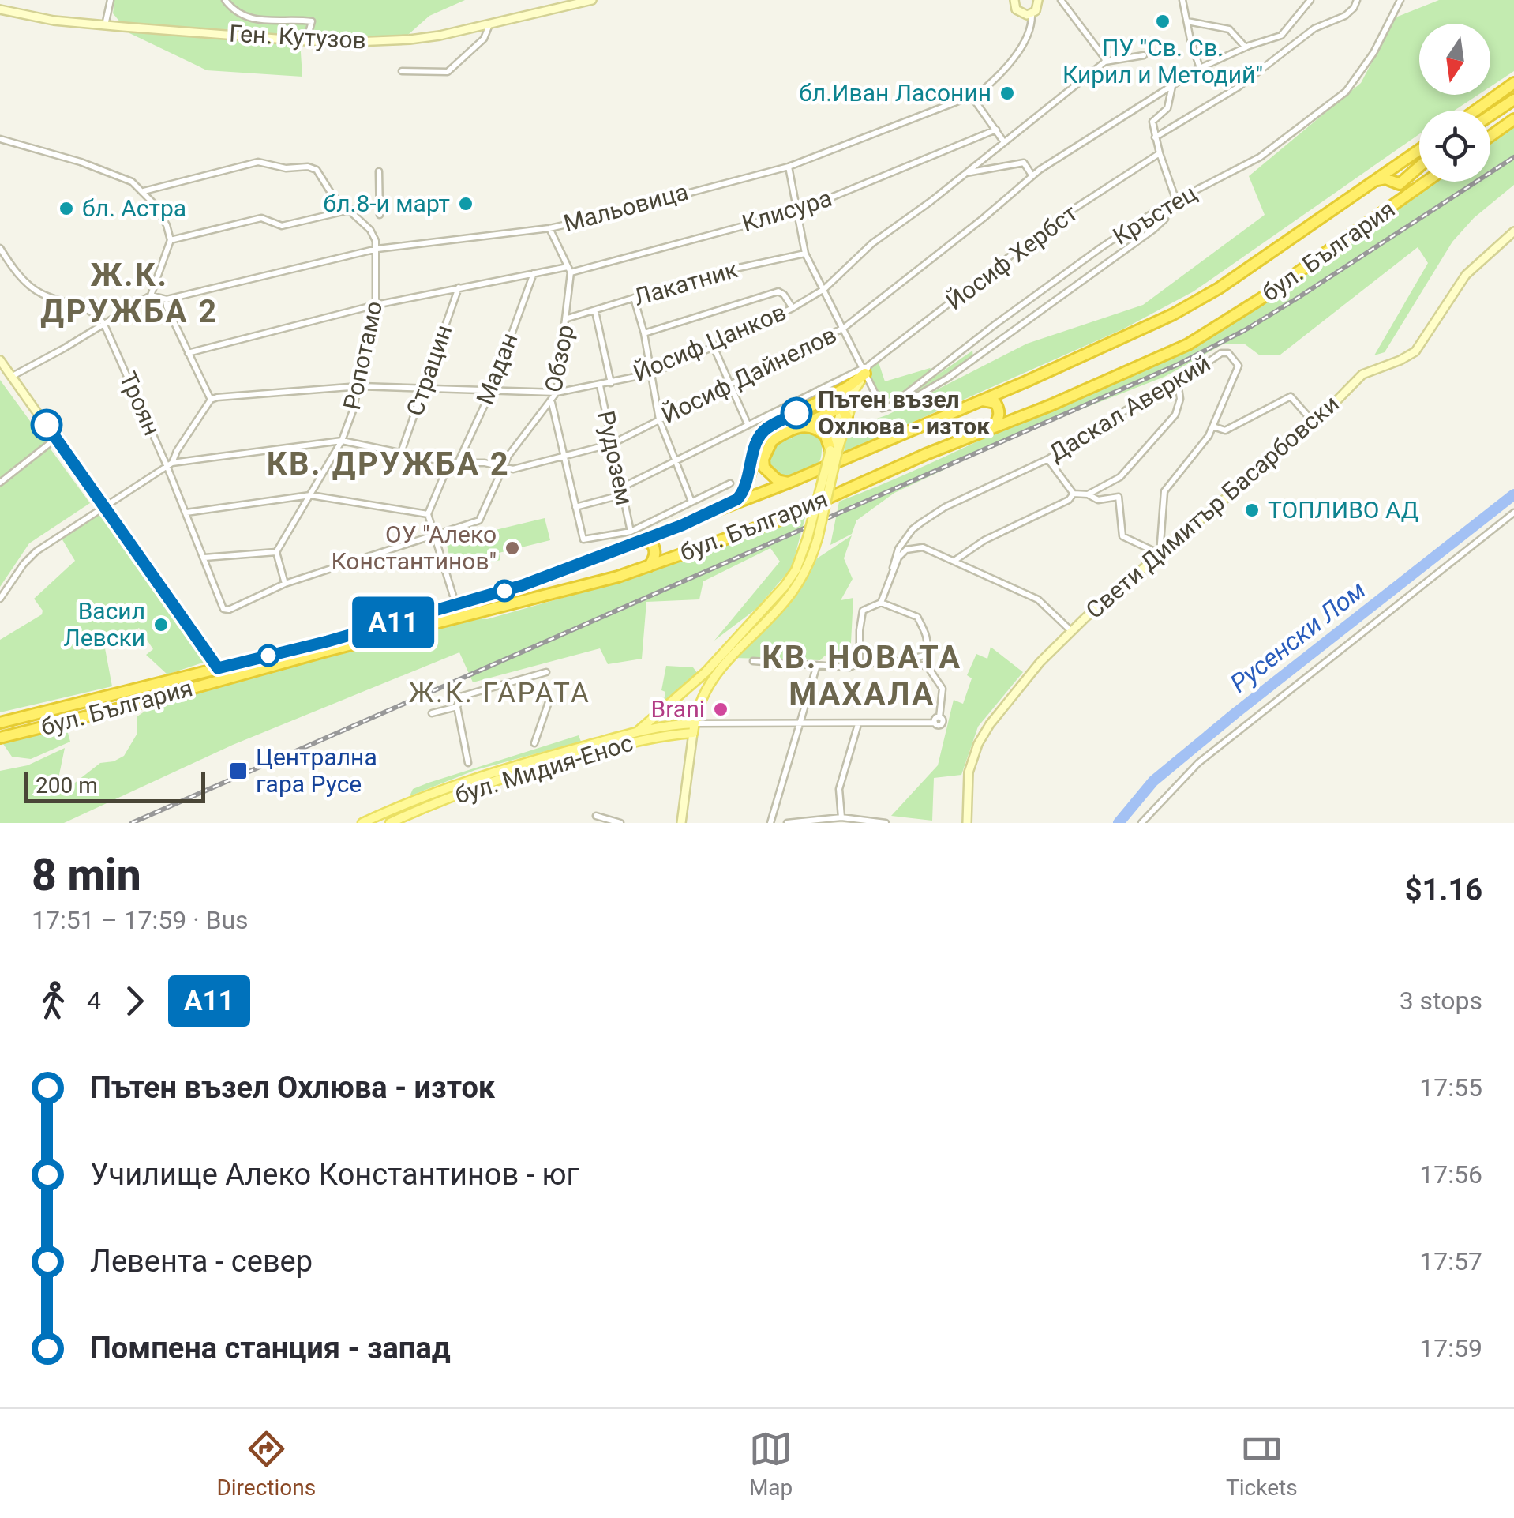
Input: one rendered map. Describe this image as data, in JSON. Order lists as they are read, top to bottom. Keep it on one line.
{"streets":{"highway":["бул. България"],"main road":["бул. Мидия-Енос"],"street":["Ген. Кутузов","Мальовица","Клисура","Кръстец","Йосиф Хербст","Лакатник","Йосиф Цанков","Ропотамо","Обзор","Мадан","Страцин","Йосиф Дайнелов","Троян","Даскал Аверкий","Рудозем","Свети Димитър Басарбовски"]},"crossings":[["Мальовица","Ропотамо"],["Клисура","Ропотамо"],["Клисура","Обзор"],["Клисура","Мадан"],["Клисура","Страцин"],["Йосиф Хербст","Рудозем"],["Йосиф Хербст","бул. Мидия-Енос"],["Лакатник","Обзор"],["Лакатник","Рудозем"],["Йосиф Цанков","Ропотамо"],["Йосиф Цанков","Обзор"],["Йосиф Цанков","Мадан"],["Йосиф Цанков","Страцин"],["Йосиф Цанков","Рудозем"],["Ропотамо","Йосиф Дайнелов"],["Обзор","Йосиф Дайнелов"],["Обзор","Троян"],["Мадан","Йосиф Дайнелов"],["Страцин","Йосиф Дайнелов"],["Йосиф Дайнелов","Троян"],["Йосиф Дайнелов","Рудозем"],["Даскал Аверкий","Свети Димитър Басарбовски"],["Даскал Аверкий","бул. Мидия-Енос"]],"districts":["Ж.К. ДРУЖБА 2","КВ. ДРУЖБА 2","КВ. НОВАТА МАХАЛА","Ж.К. ГАРАТА"],"water":["Русенски Лом"],"places":{"other":["ПУ \"Св. Св. Кирил и Методий\"","бл.Иван Ласонин","бл.8-и март","бл. Астра","Пътен възел Охлюва - изток","ТОПЛИВО АД","ОУ \"Алеко Константинов\"","Васил Левски","Brani"],"transit":["Централна гара Русе"]},"lines":["bus line А11"],"scale_bar":"200 m","north":"bottom","page":{"on_map":"А11","scale":"200 m","heading":["8 min","17:51 – 17:59 · Bus","$1.16"],"legs":["4","А11","3 stops"],"list":[{"name":"Пътен възел Охлюва - изток","value":"17:55"},{"name":"Училище Алеко Константинов - юг","value":"17:56"},{"name":"Левента - север","value":"17:57"},{"name":"Помпена станция - запад","value":"17:59"}],"tabs":["Directions","Map","Tickets"]}}
